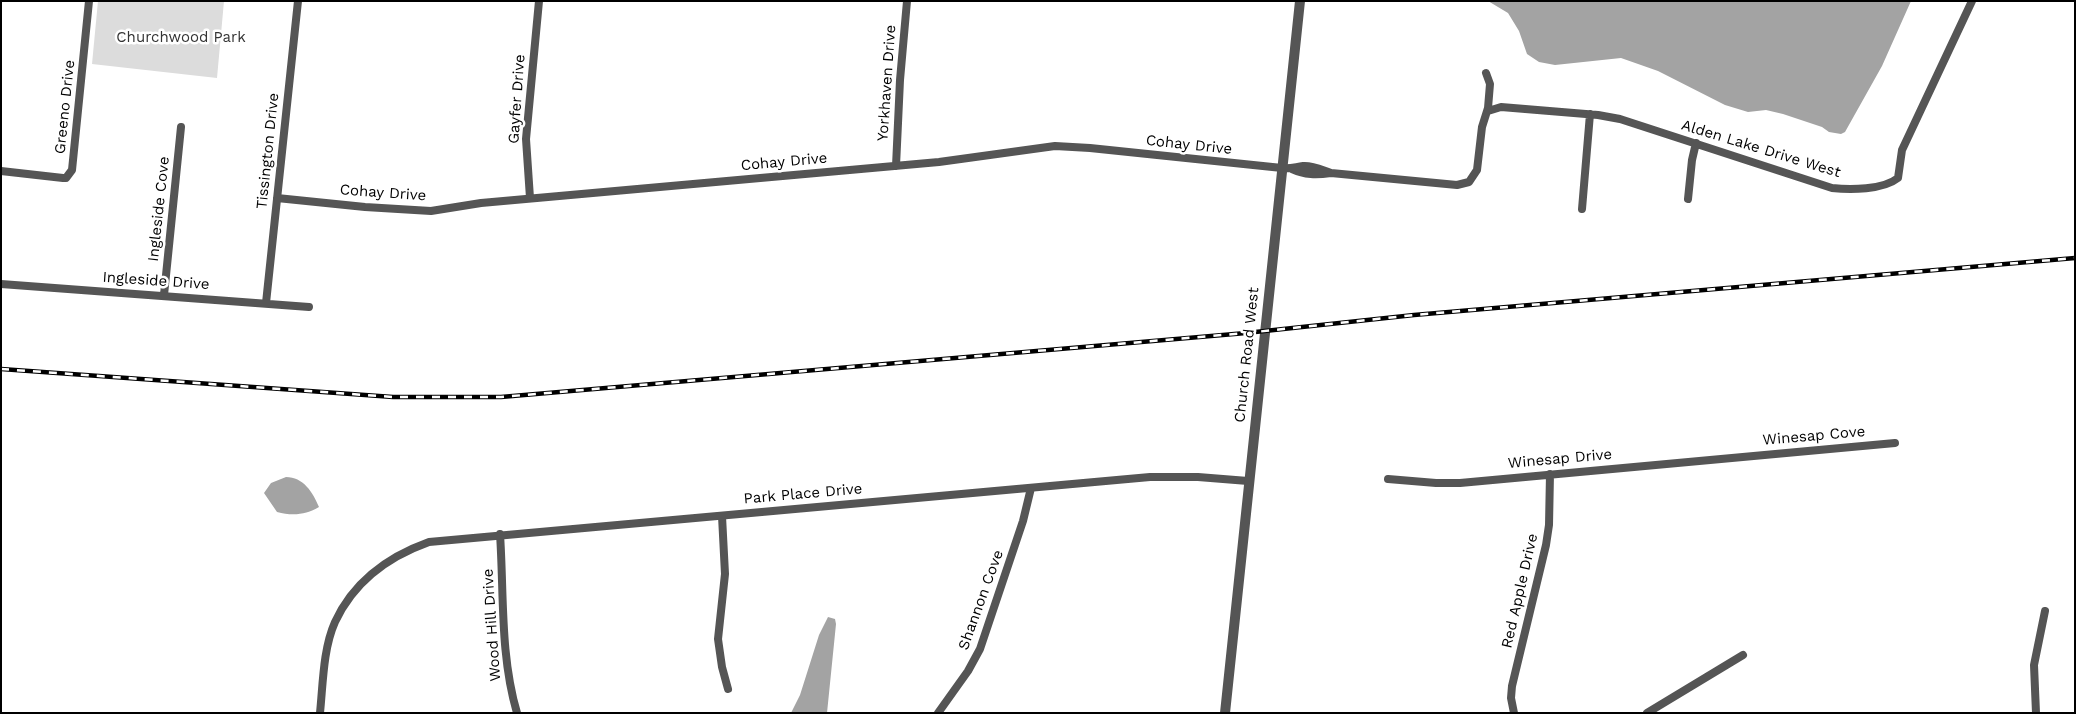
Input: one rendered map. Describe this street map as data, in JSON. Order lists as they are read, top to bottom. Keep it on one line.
{"streets":{"street":["Yorkhaven Drive","Gayfer Drive","Greeno Drive","Cohay Drive","Alden Lake Drive West","Tissington Drive","Ingleside Cove","Ingleside Drive","Church Road West","Winesap Cove","Winesap Drive","Park Place Drive","Red Apple Drive","Shannon Cove","Wood Hill Drive"]},"crossings":[["Yorkhaven Drive","Cohay Drive"],["Gayfer Drive","Cohay Drive"],["Cohay Drive","Alden Lake Drive West"],["Cohay Drive","Tissington Drive"],["Cohay Drive","Church Road West"],["Tissington Drive","Ingleside Drive"],["Ingleside Cove","Ingleside Drive"],["Church Road West","Park Place Drive"],["Winesap Cove","Winesap Drive"],["Winesap Drive","Red Apple Drive"],["Park Place Drive","Shannon Cove"],["Park Place Drive","Wood Hill Drive"]],"parks":["Churchwood Park"]}
